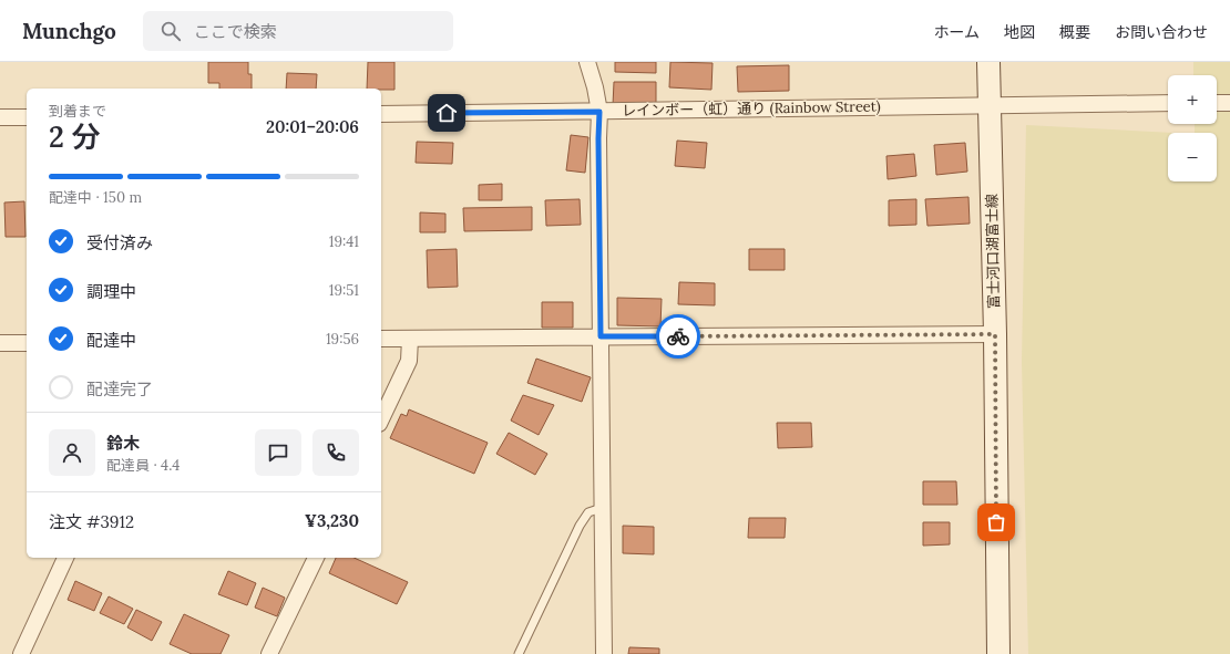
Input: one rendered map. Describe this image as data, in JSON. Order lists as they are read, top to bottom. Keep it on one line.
{"streets":{"main road":["富士河口湖富士線"],"street":["レインボー（虹）通り (Rainbow Street)"]},"crossings":[["レインボー（虹）通り (Rainbow Street)","富士河口湖富士線"]],"page":{"header":"Munchgo","search":"ここで検索","nav":["ホーム","地図","概要","お問い合わせ"],"map_buttons":["+","−"],"heading":["2 分","到着まで","20:01–20:06"],"panel":["鈴木","配達員 · 4.4","注文 #3912","¥3,230"],"bar":"配達中 · 150 m","list":[["受付済み","19:41"],["調理中","19:51"],["配達中","19:56"],"配達完了"]}}
